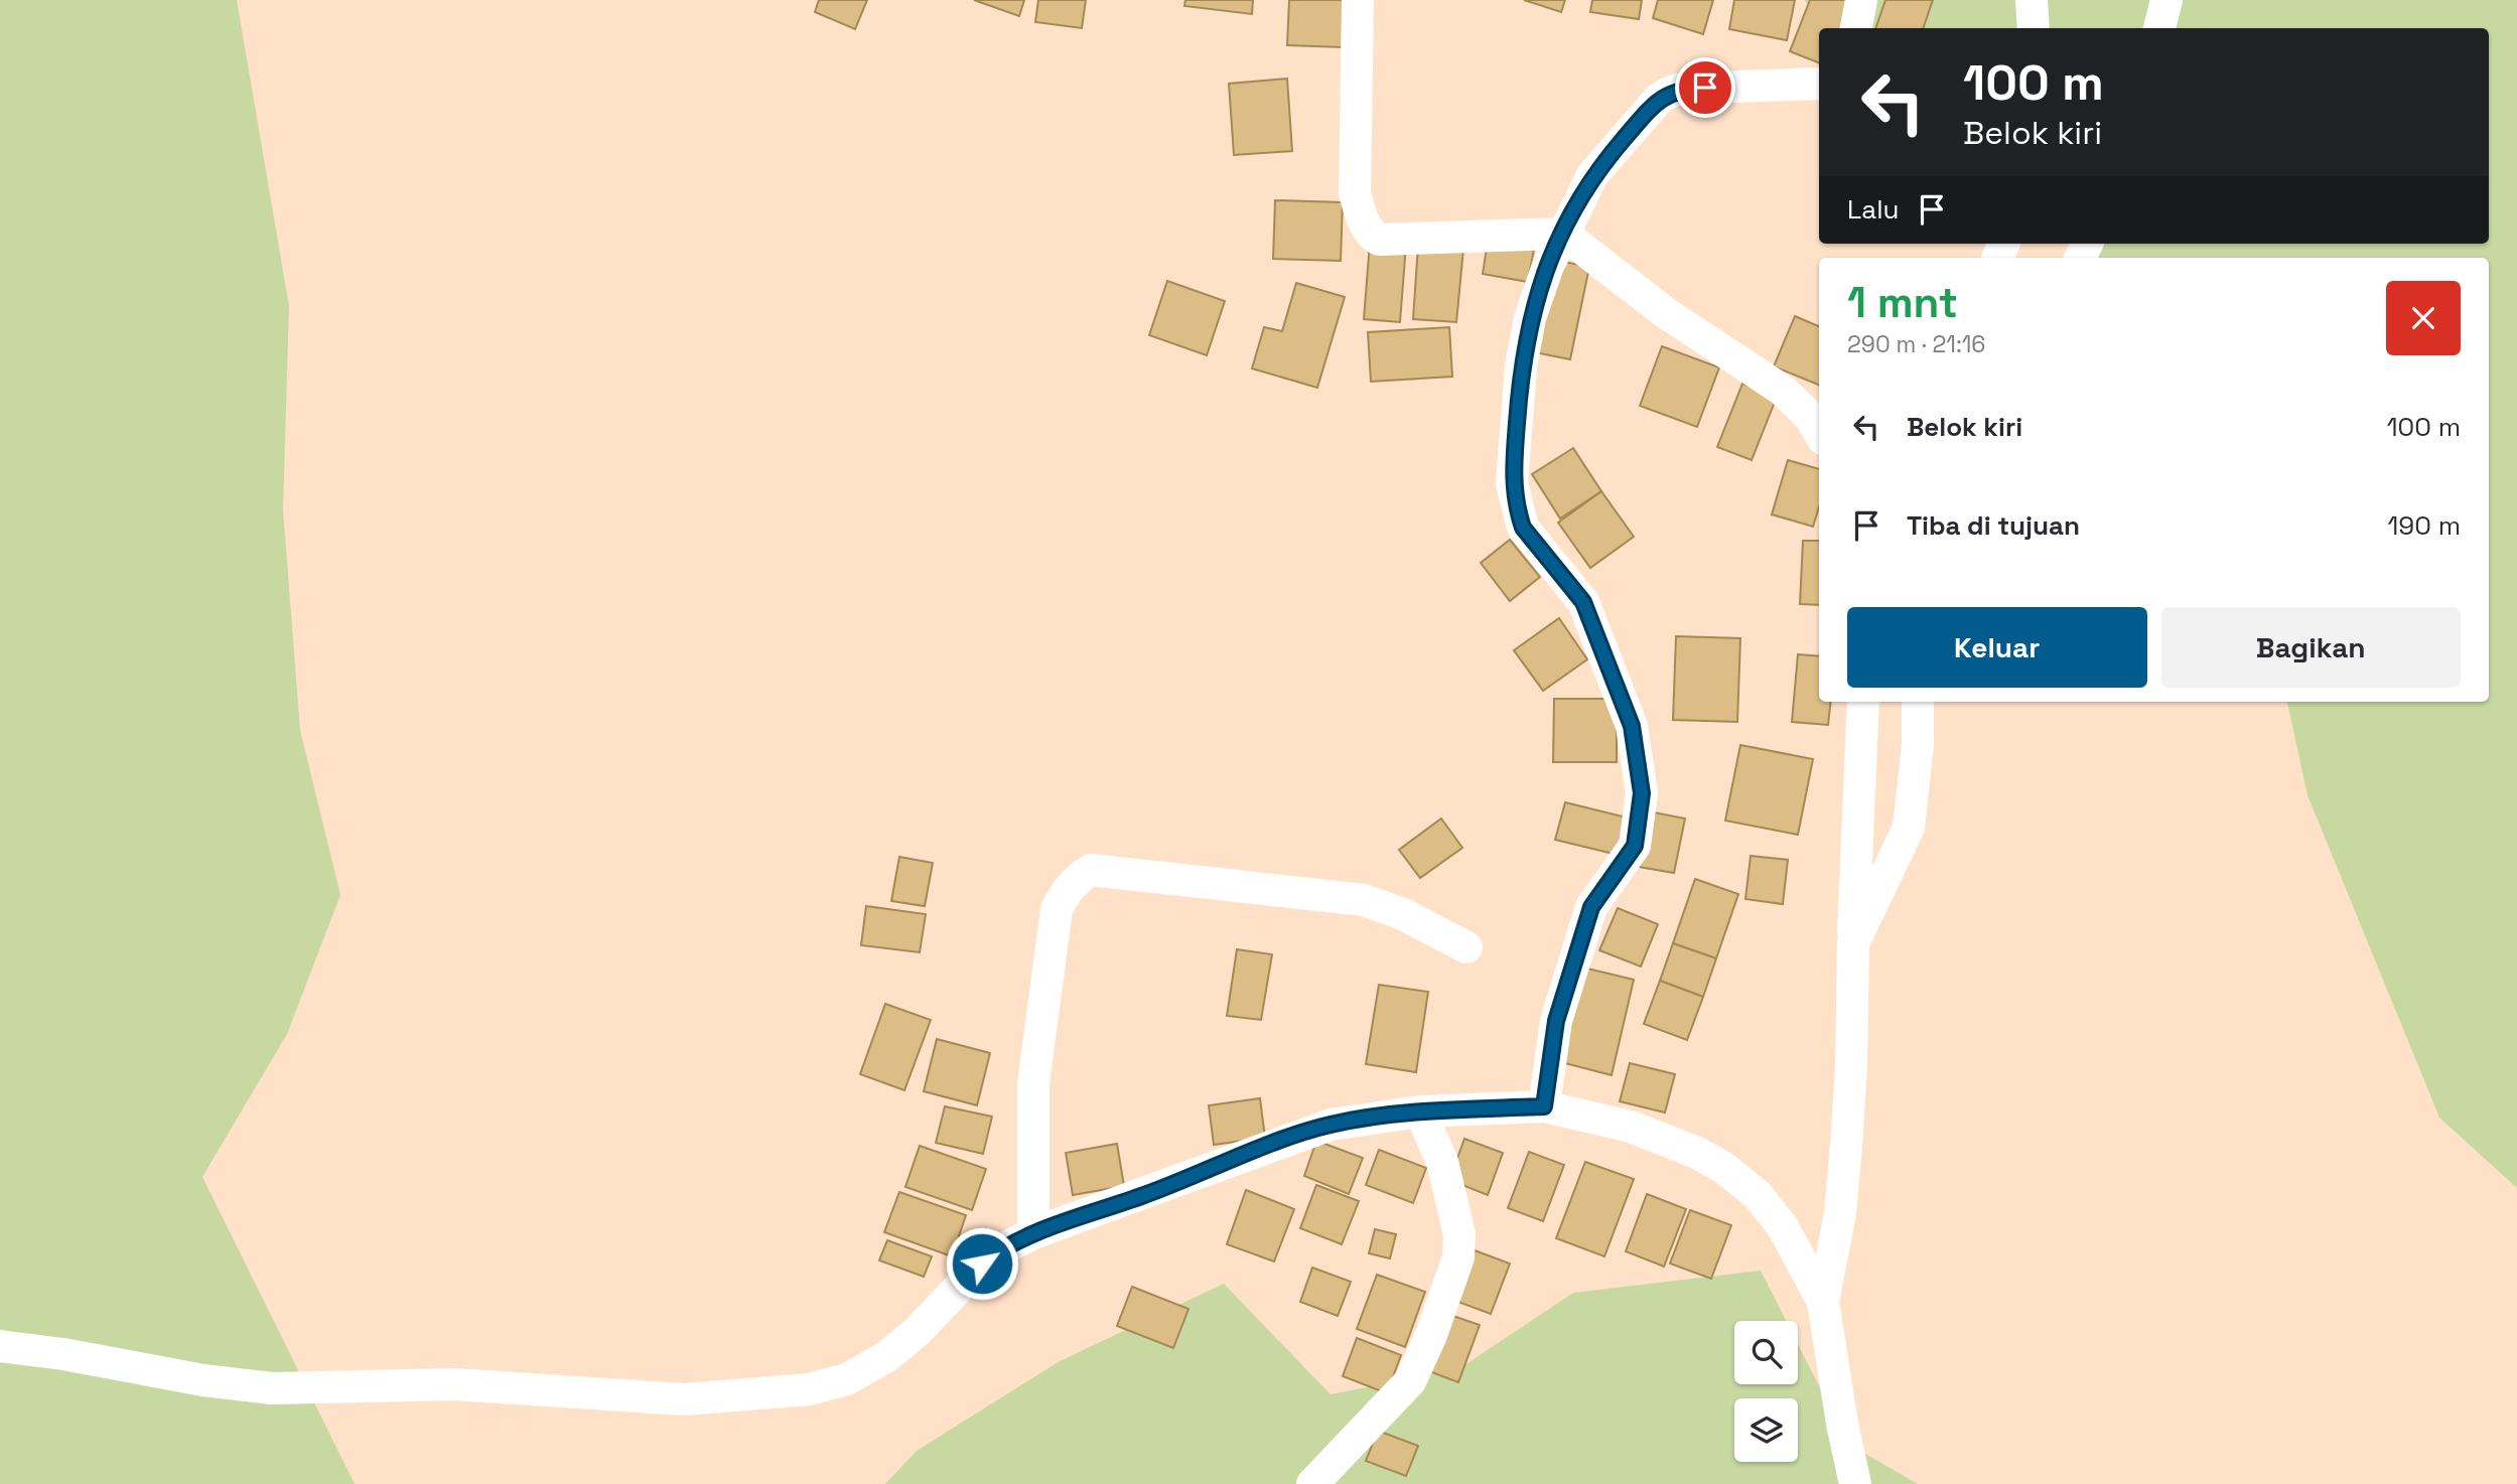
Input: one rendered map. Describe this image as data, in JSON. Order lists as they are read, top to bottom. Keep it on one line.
{"page":{"turn":["100 m","Belok kiri"],"then":"Lalu","heading":["1 mnt","290 m · 21:16"],"list":[{"name":"Belok kiri","value":"100 m"},{"name":"Tiba di tujuan","value":"190 m"}],"buttons":["Keluar","Bagikan"]}}
